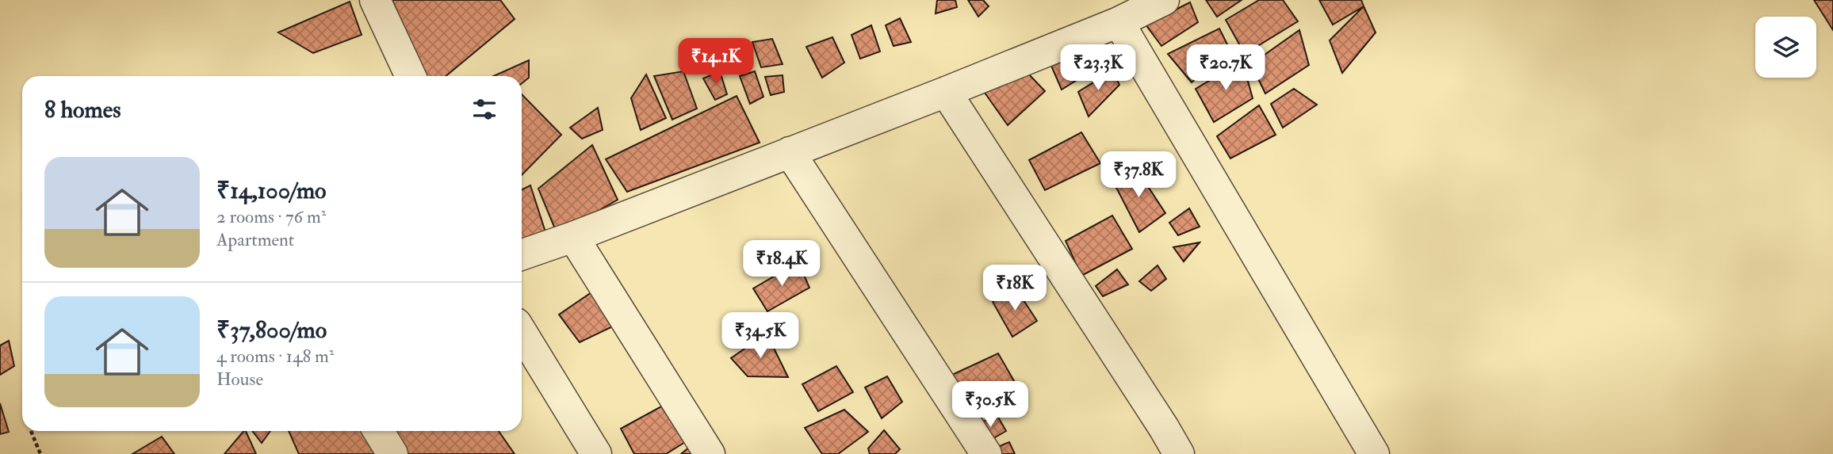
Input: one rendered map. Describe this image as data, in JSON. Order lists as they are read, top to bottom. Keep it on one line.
{"page":{"price":["₹14.1K","₹23.3K","₹20.7K","₹37.8K","₹18.4K","₹18K","₹34.5K","₹30.5K"],"heading":"8 homes","list":[{"name":"₹14,100/mo","note":"2 rooms · 76 m² · Apartment"},{"name":"₹37,800/mo","note":"4 rooms · 148 m² · House"}]}}
